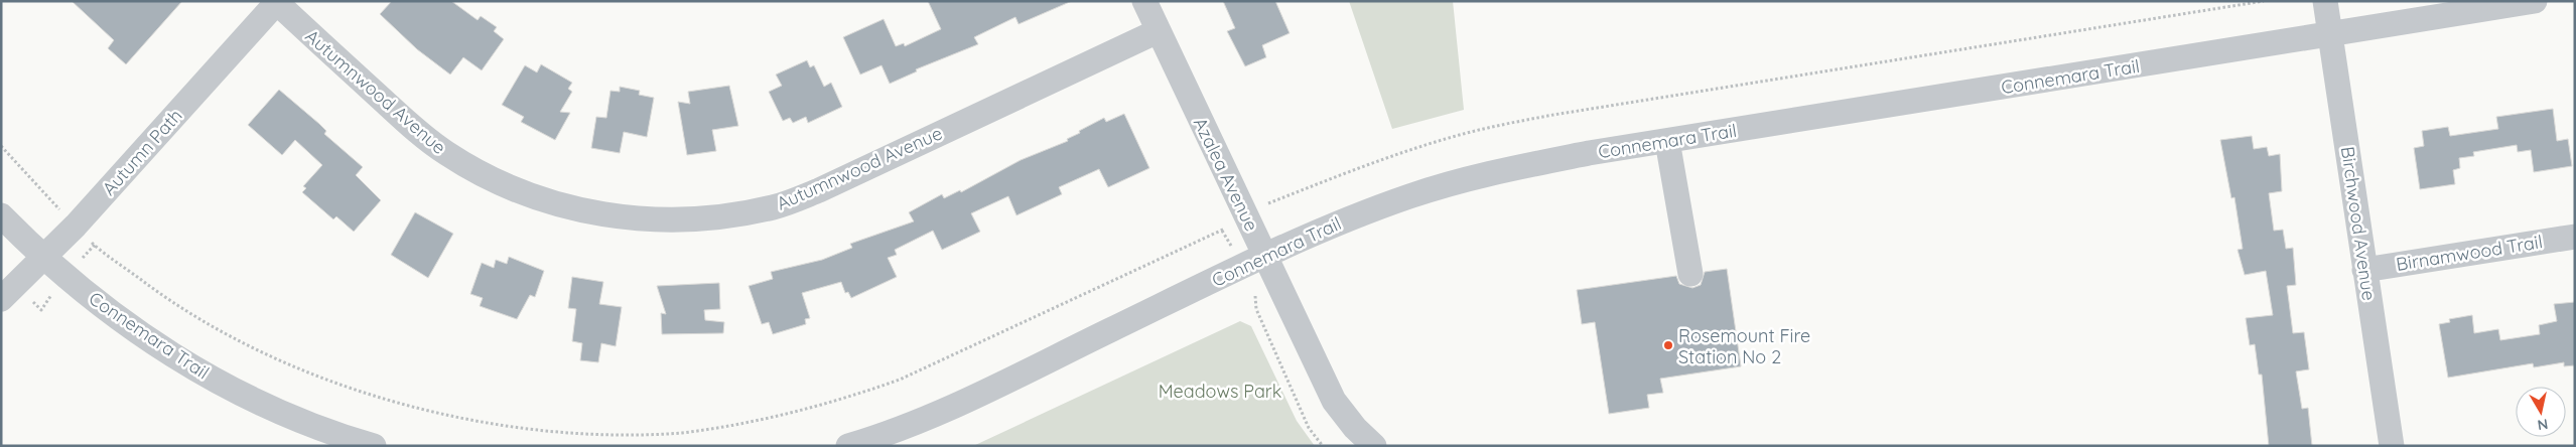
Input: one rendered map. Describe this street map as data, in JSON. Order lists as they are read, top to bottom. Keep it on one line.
{"streets":{"street":["Connemara Trail","Autumnwood Avenue","Autumn Path","Azalea Avenue","Birchwood Avenue","Birnamwood Trail"]},"crossings":[["Connemara Trail","Autumn Path"],["Connemara Trail","Azalea Avenue"],["Connemara Trail","Birchwood Avenue"],["Autumnwood Avenue","Autumn Path"],["Autumnwood Avenue","Azalea Avenue"],["Birchwood Avenue","Birnamwood Trail"]],"parks":["Meadows Park"],"places":["Rosemount Fire Station No 2"],"north":"bottom"}
